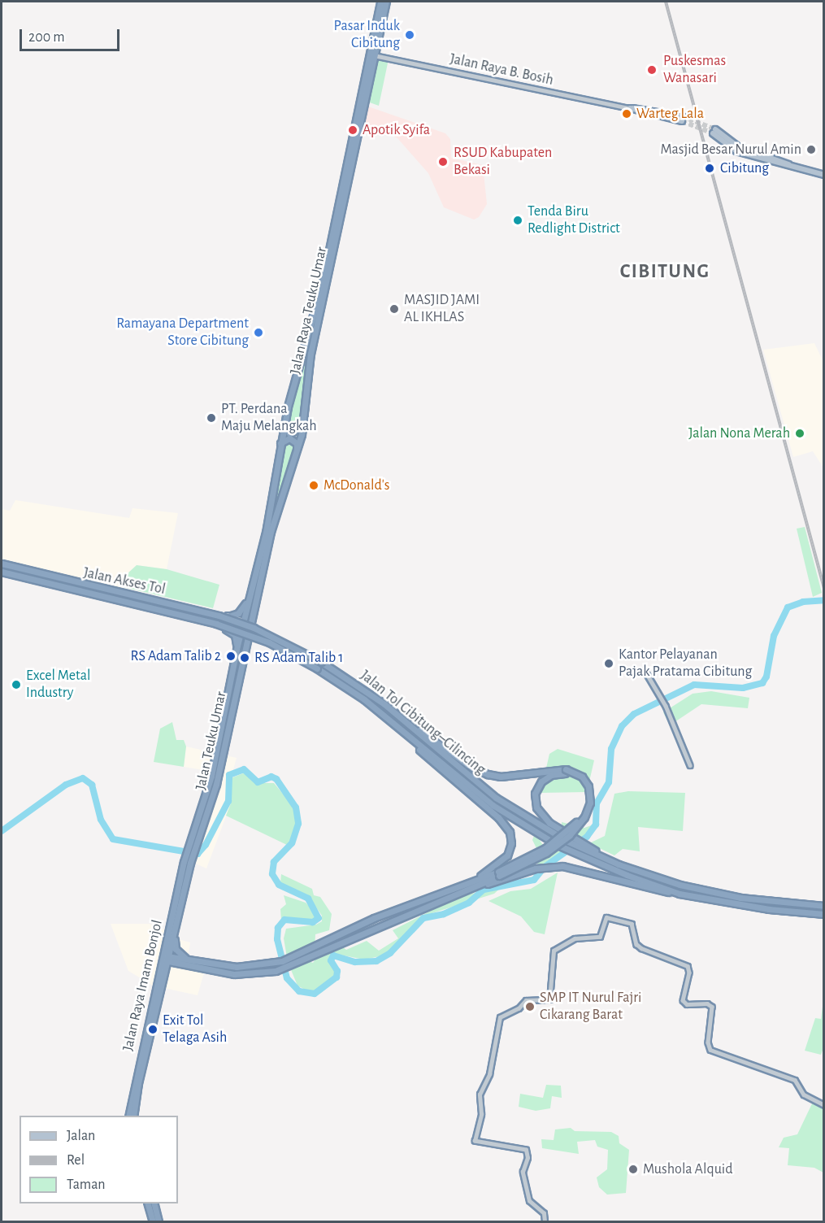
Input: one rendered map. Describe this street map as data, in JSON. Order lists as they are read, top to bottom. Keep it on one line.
{"streets":{"highway":["Jalan Raya Teuku Umar","Jalan Tol Cibitung–Cilincing","Jalan Teuku Umar","Jalan Raya Imam Bonjol"],"main road":["Jalan Akses Tol"],"street":["Jalan Raya B. Bosih"]},"crossings":[["Jalan Raya B. Bosih","Jalan Raya Teuku Umar"],["Jalan Raya Teuku Umar","Jalan Akses Tol"],["Jalan Raya Teuku Umar","Jalan Teuku Umar"],["Jalan Akses Tol","Jalan Tol Cibitung–Cilincing"],["Jalan Akses Tol","Jalan Teuku Umar"],["Jalan Teuku Umar","Jalan Raya Imam Bonjol"]],"districts":["CIBITUNG"],"places":["Pasar Induk Cibitung","Puskesmas Wanasari","Warteg Lala","Apotik Syifa","Masjid Besar Nurul Amin","RSUD Kabupaten Bekasi","Cibitung","Tenda Biru Redlight District","MASJID JAMI AL IKHLAS","Ramayana Department Store Cibitung","PT. Perdana Maju Melangkah","Jalan Nona Merah","McDonald's","RS Adam Talib 2","RS Adam Talib 1","Kantor Pelayanan Pajak Pratama Cibitung","Excel Metal Industry","SMP IT Nurul Fajri Cikarang Barat","Exit Tol Telaga Asih","Mushola Alquid"],"legend":["Jalan","Rel","Taman"],"scale_bar":"200 m"}
